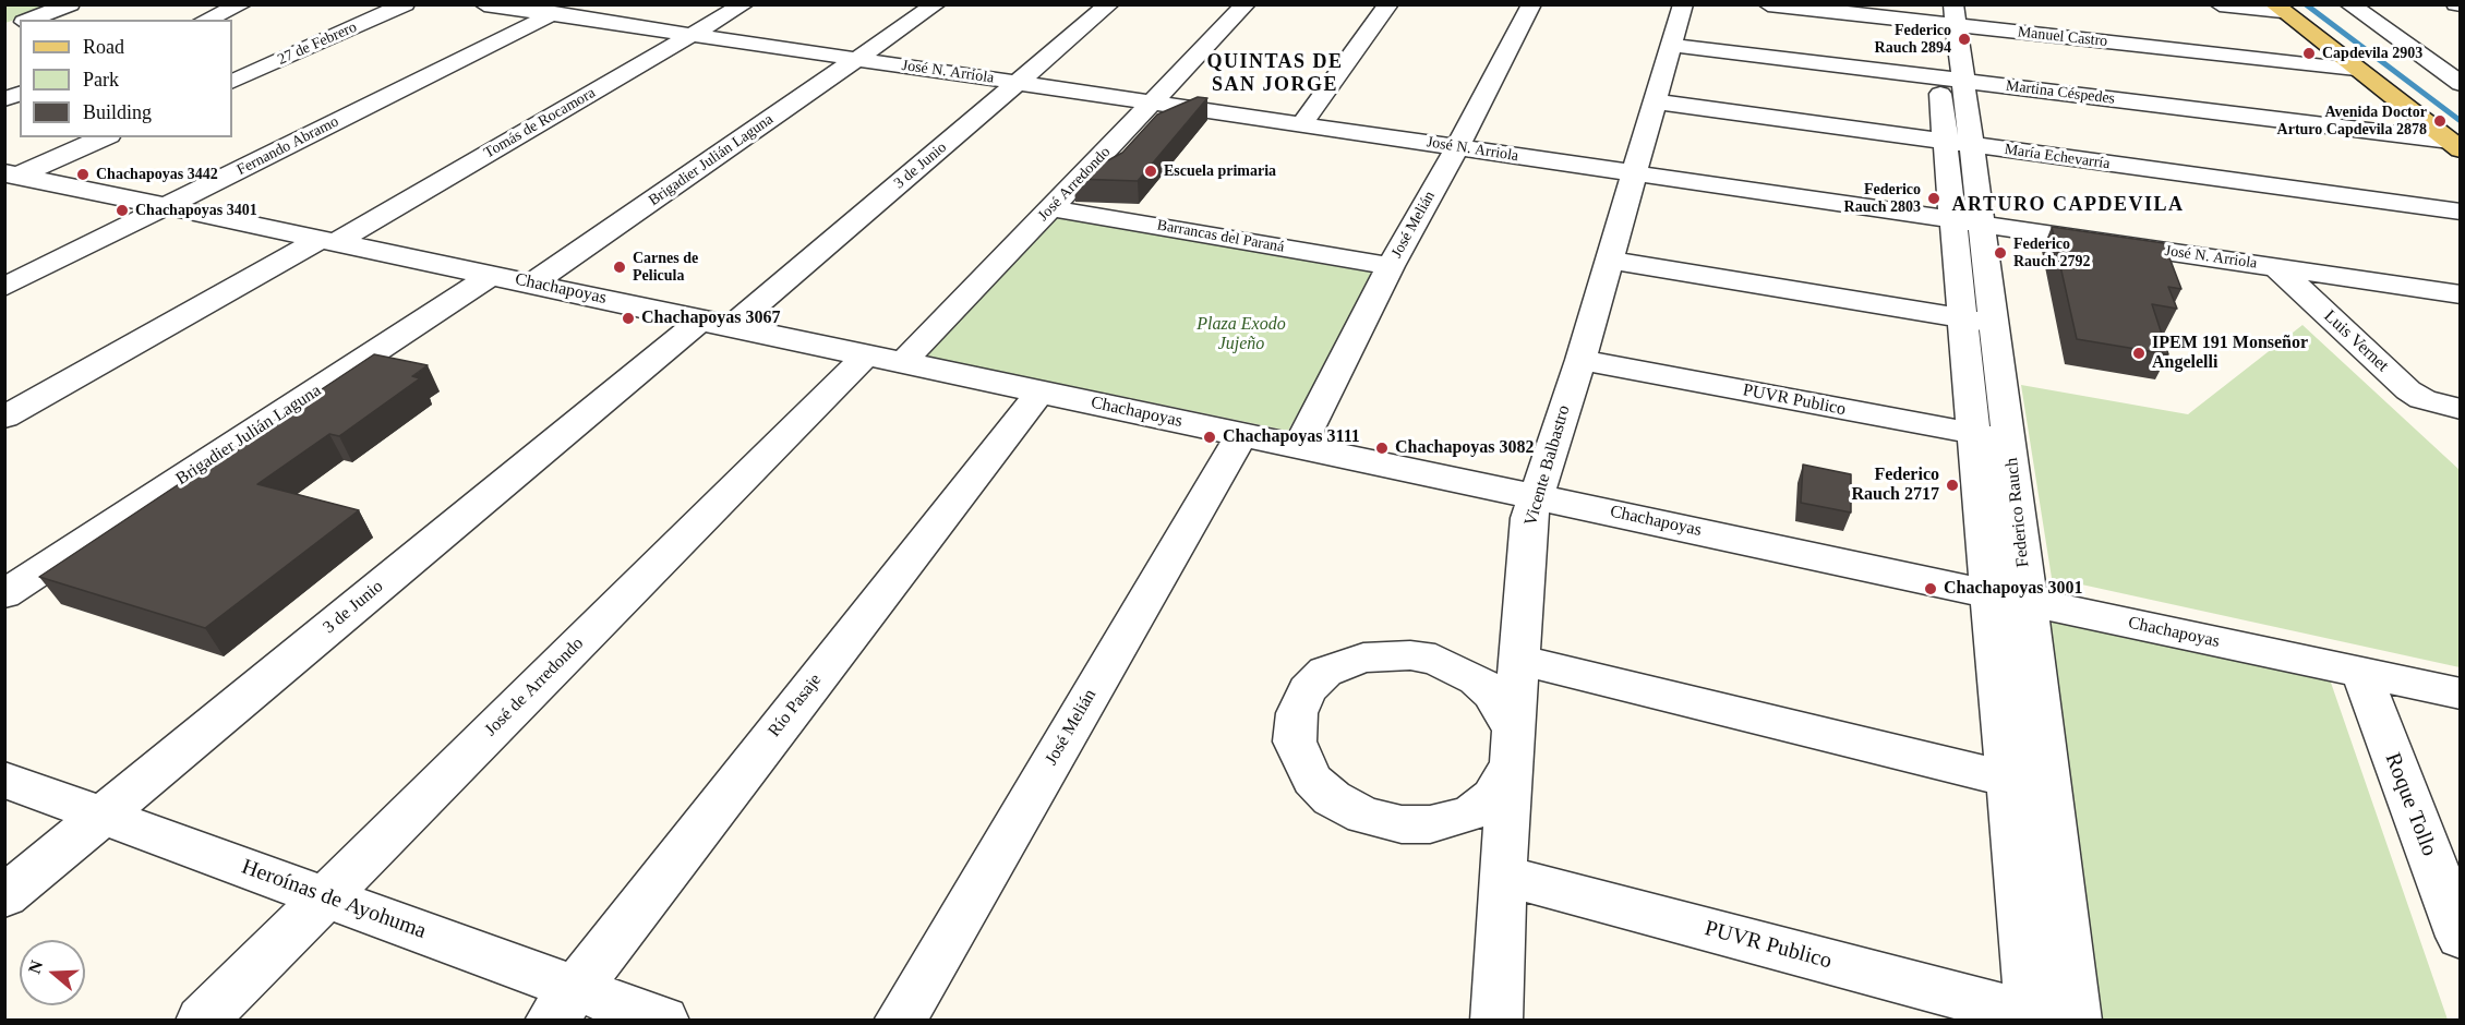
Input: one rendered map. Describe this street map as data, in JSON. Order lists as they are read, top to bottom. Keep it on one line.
{"streets":{"street":["Manuel Castro","27 de Febrero","José N. Arriola","Martina Céspedes","Tomás de Rocamora","Fernando Abramo","María Echevarría","Brigadier Julián Laguna","3 de Junio","José Arredondo","José Melián","Barrancas del Paraná","Chachapoyas","Luis Vernet","PUVR Publico","Vicente Balbastro","Federico Rauch","José de Arredondo","Río Pasaje","Roque Tollo","Heroínas de Ayohuma"]},"crossings":[["Manuel Castro","Federico Rauch"],["José N. Arriola","Tomás de Rocamora"],["José N. Arriola","Fernando Abramo"],["José N. Arriola","Brigadier Julián Laguna"],["José N. Arriola","3 de Junio"],["José N. Arriola","José Arredondo"],["José N. Arriola","José Melián"],["José N. Arriola","Luis Vernet"],["José N. Arriola","Vicente Balbastro"],["José N. Arriola","Federico Rauch"],["Martina Céspedes","Vicente Balbastro"],["Martina Céspedes","Federico Rauch"],["Tomás de Rocamora","Chachapoyas"],["Fernando Abramo","Chachapoyas"],["María Echevarría","Vicente Balbastro"],["María Echevarría","Federico Rauch"],["Brigadier Julián Laguna","Chachapoyas"],["3 de Junio","Chachapoyas"],["3 de Junio","Heroínas de Ayohuma"],["José Arredondo","Barrancas del Paraná"],["José Arredondo","Chachapoyas"],["José Arredondo","José de Arredondo"],["José Melián","Barrancas del Paraná"],["José Melián","Chachapoyas"],["Chachapoyas","Vicente Balbastro"],["Chachapoyas","Federico Rauch"],["Chachapoyas","José de Arredondo"],["Chachapoyas","Río Pasaje"],["Chachapoyas","Roque Tollo"],["PUVR Publico","Vicente Balbastro"],["PUVR Publico","Federico Rauch"],["José de Arredondo","Heroínas de Ayohuma"],["Río Pasaje","Heroínas de Ayohuma"]],"districts":["QUINTAS DE SAN JORGE","ARTURO CAPDEVILA"],"parks":["Plaza Exodo Jujeño"],"places":["Federico Rauch 2894","Capdevila 2903","Avenida Doctor Arturo Capdevila 2878","Escuela primaria","Chachapoyas 3442","Federico Rauch 2803","Chachapoyas 3401","Federico Rauch 2792","Carnes de Pelicula","Chachapoyas 3067","IPEM 191 Monseñor Angelelli","Chachapoyas 3111","Chachapoyas 3082","Federico Rauch 2717","Chachapoyas 3001"],"legend":["Road","Park","Building"],"north":"left"}
